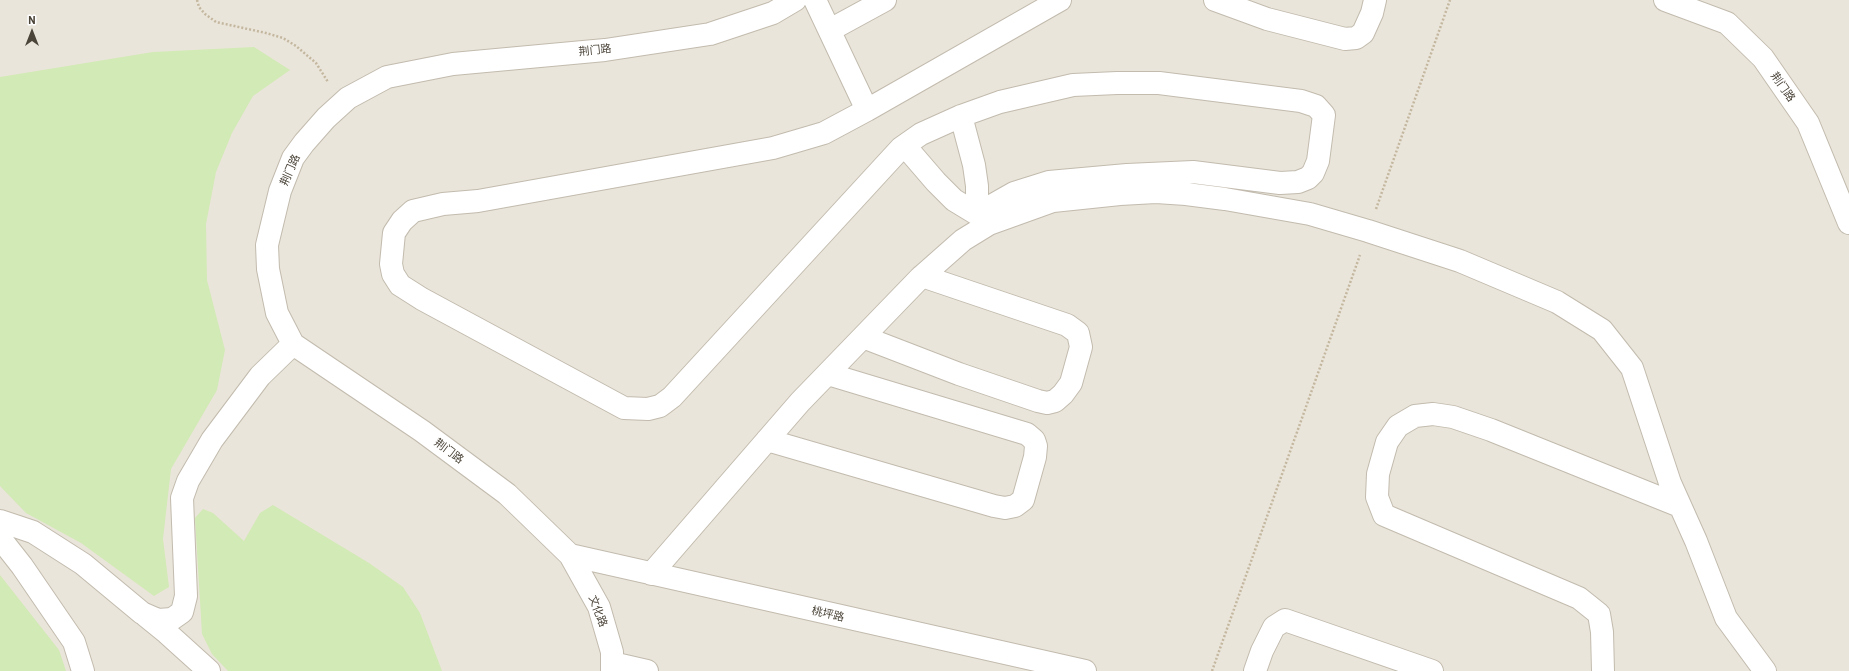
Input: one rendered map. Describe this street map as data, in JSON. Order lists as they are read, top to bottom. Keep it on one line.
{"streets":{"street":["荆门路","文化路","桃坪路"]},"crossings":[["荆门路","文化路"],["荆门路","桃坪路"],["文化路","桃坪路"]],"north":"top"}
